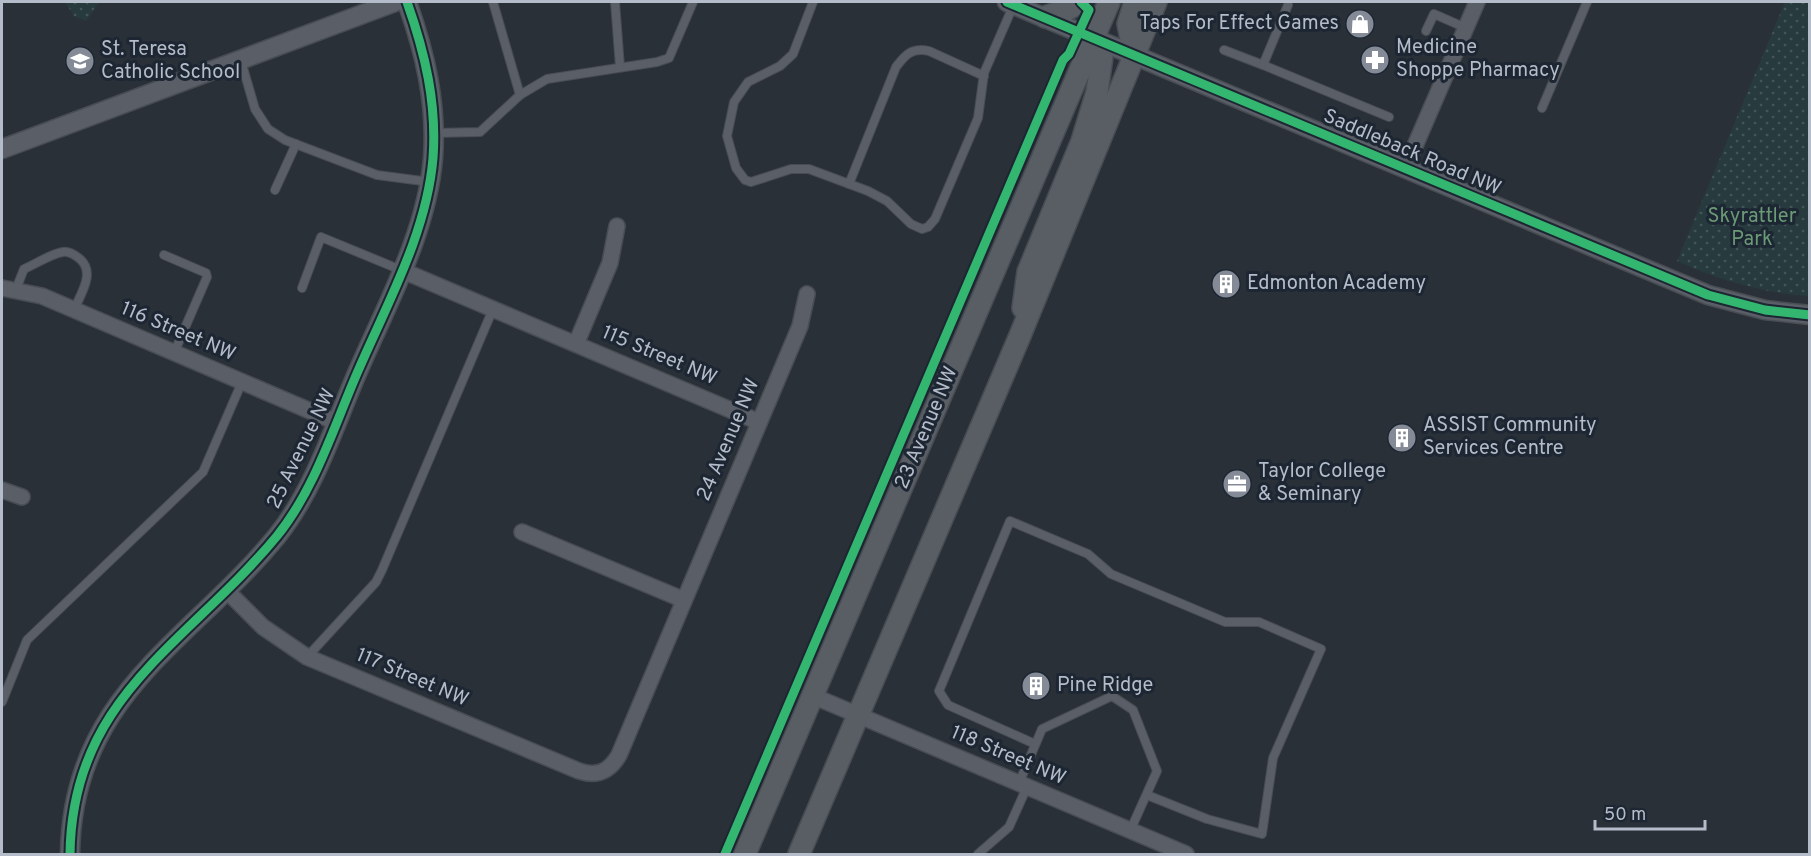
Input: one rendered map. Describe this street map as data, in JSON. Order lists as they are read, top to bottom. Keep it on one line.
{"streets":{"main road":["23 Avenue NW"],"street":["Saddleback Road NW","116 Street NW","115 Street NW","24 Avenue NW","25 Avenue NW","117 Street NW","118 Street NW"]},"crossings":[["Saddleback Road NW","23 Avenue NW"],["116 Street NW","25 Avenue NW"],["115 Street NW","24 Avenue NW"],["115 Street NW","25 Avenue NW"],["23 Avenue NW","118 Street NW"],["24 Avenue NW","117 Street NW"],["25 Avenue NW","117 Street NW"]],"parks":["Skyrattler Park"],"places":{"shop":["Taps For Effect Games"],"pharmacy":["Medicine Shoppe Pharmacy"],"school or university":["St. Teresa Catholic School"],"building":["Edmonton Academy","ASSIST Community Services Centre","Pine Ridge"],"office":["Taylor College & Seminary"]},"scale_bar":"50 m"}
